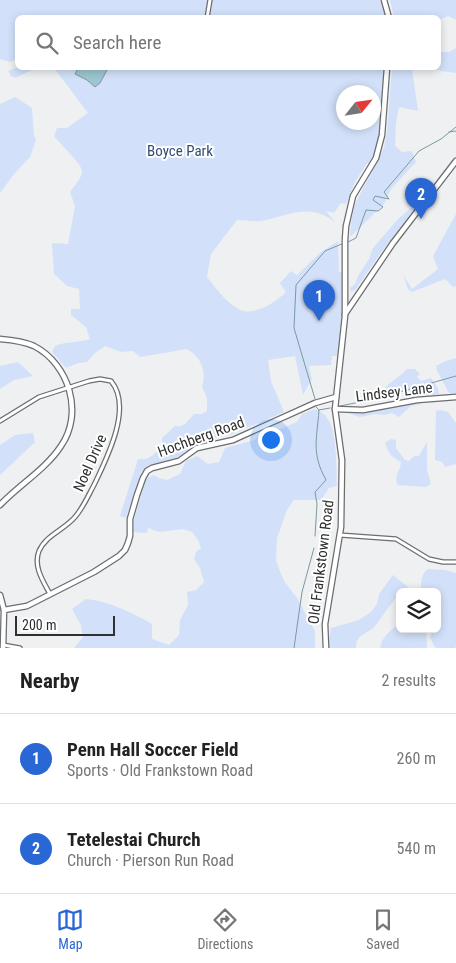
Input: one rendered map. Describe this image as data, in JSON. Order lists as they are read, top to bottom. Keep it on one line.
{"streets":{"street":["Lindsey Lane","Hochberg Road","Noel Drive","Old Frankstown Road"]},"crossings":[["Lindsey Lane","Old Frankstown Road"],["Hochberg Road","Noel Drive"],["Hochberg Road","Old Frankstown Road"]],"parks":["Boyce Park"],"scale_bar":"200 m","north":"top right","page":{"search":"Search here","pins":["2","1"],"scale":"200 m","heading":["Nearby","2 results"],"list":[{"mark":"1","name":"Penn Hall Soccer Field","note":"Sports · Old Frankstown Road","value":"260 m"},{"mark":"2","name":"Tetelestai Church","note":"Church · Pierson Run Road","value":"540 m"}],"nav":["Map","Directions","Saved"]}}
